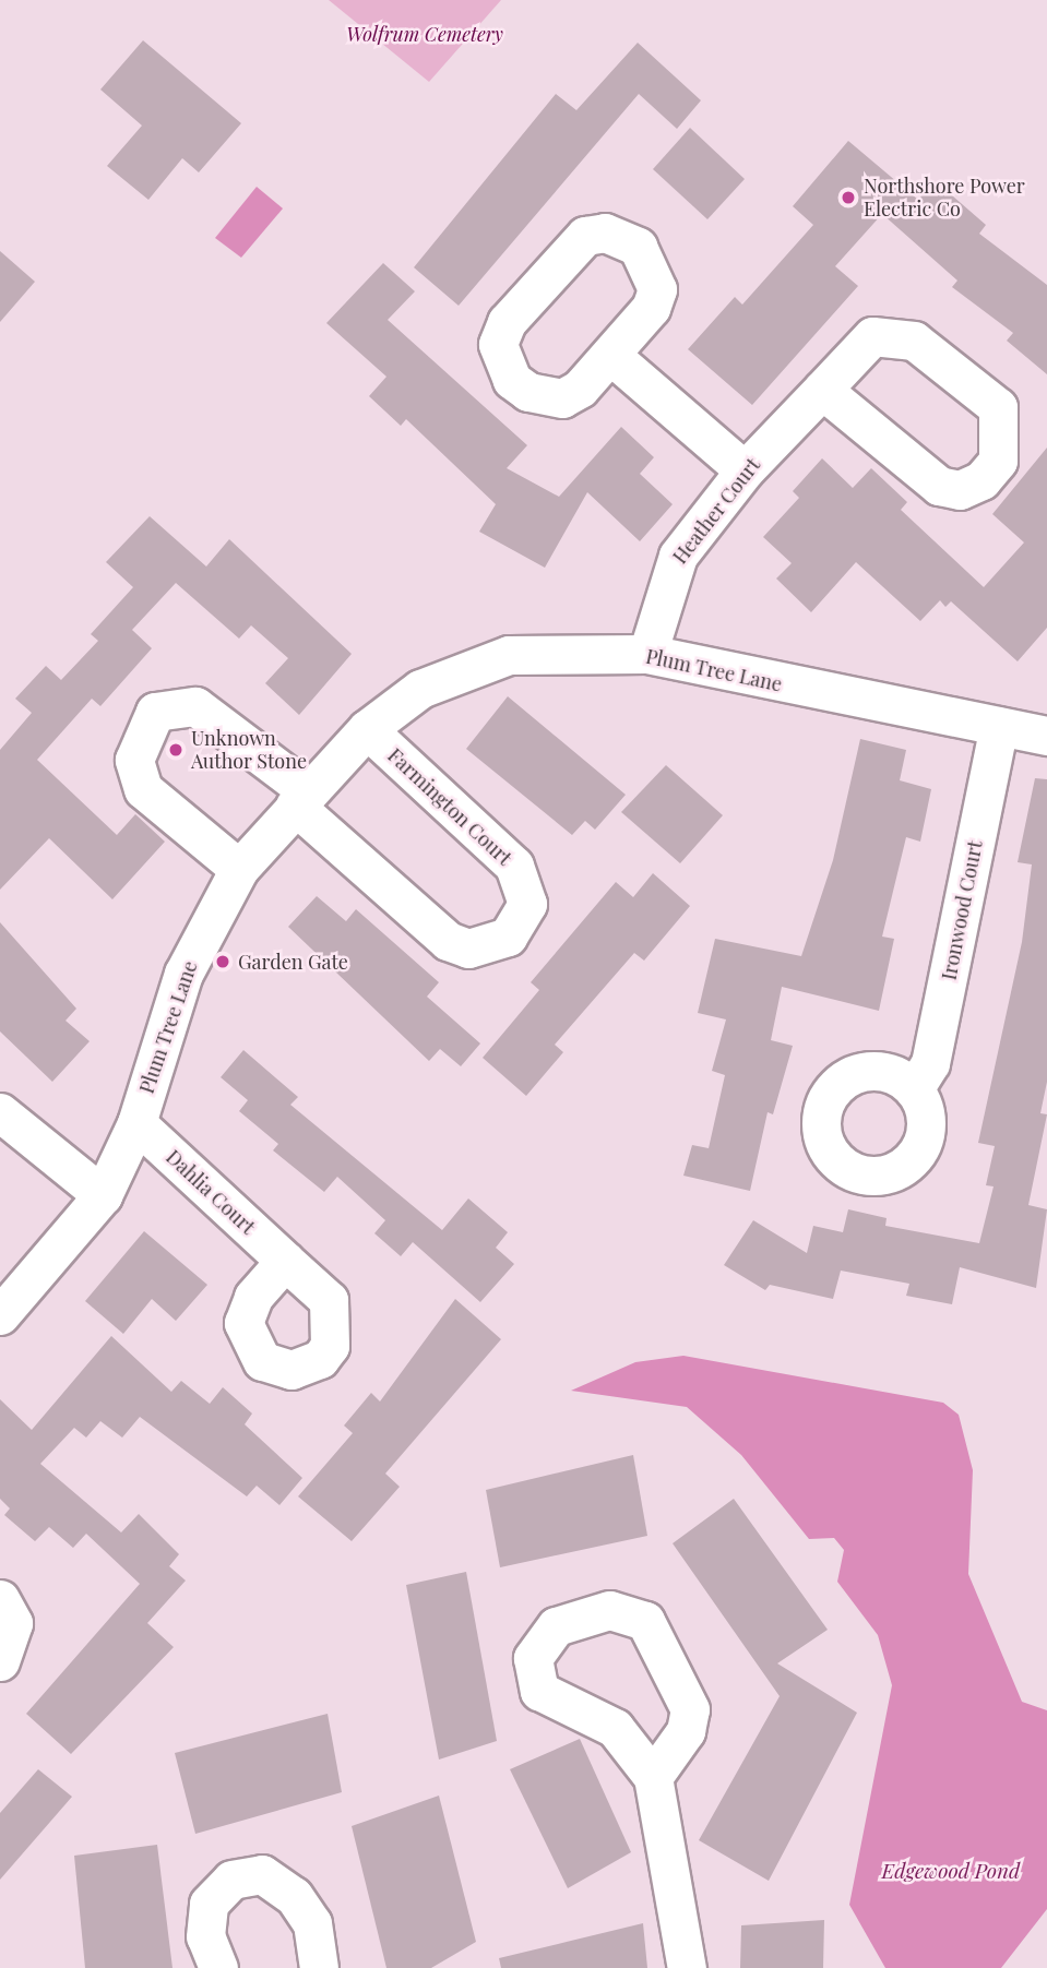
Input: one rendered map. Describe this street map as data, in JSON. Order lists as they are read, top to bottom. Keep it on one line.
{"streets":{"street":["Heather Court","Plum Tree Lane","Farmington Court","Ironwood Court","Dahlia Court"]},"crossings":[["Heather Court","Plum Tree Lane"],["Plum Tree Lane","Farmington Court"],["Plum Tree Lane","Ironwood Court"],["Plum Tree Lane","Dahlia Court"]],"water":["Edgewood Pond"],"parks":["Wolfrum Cemetery"],"places":["Northshore Power Electric Co","Unknown Author Stone","Garden Gate"]}
